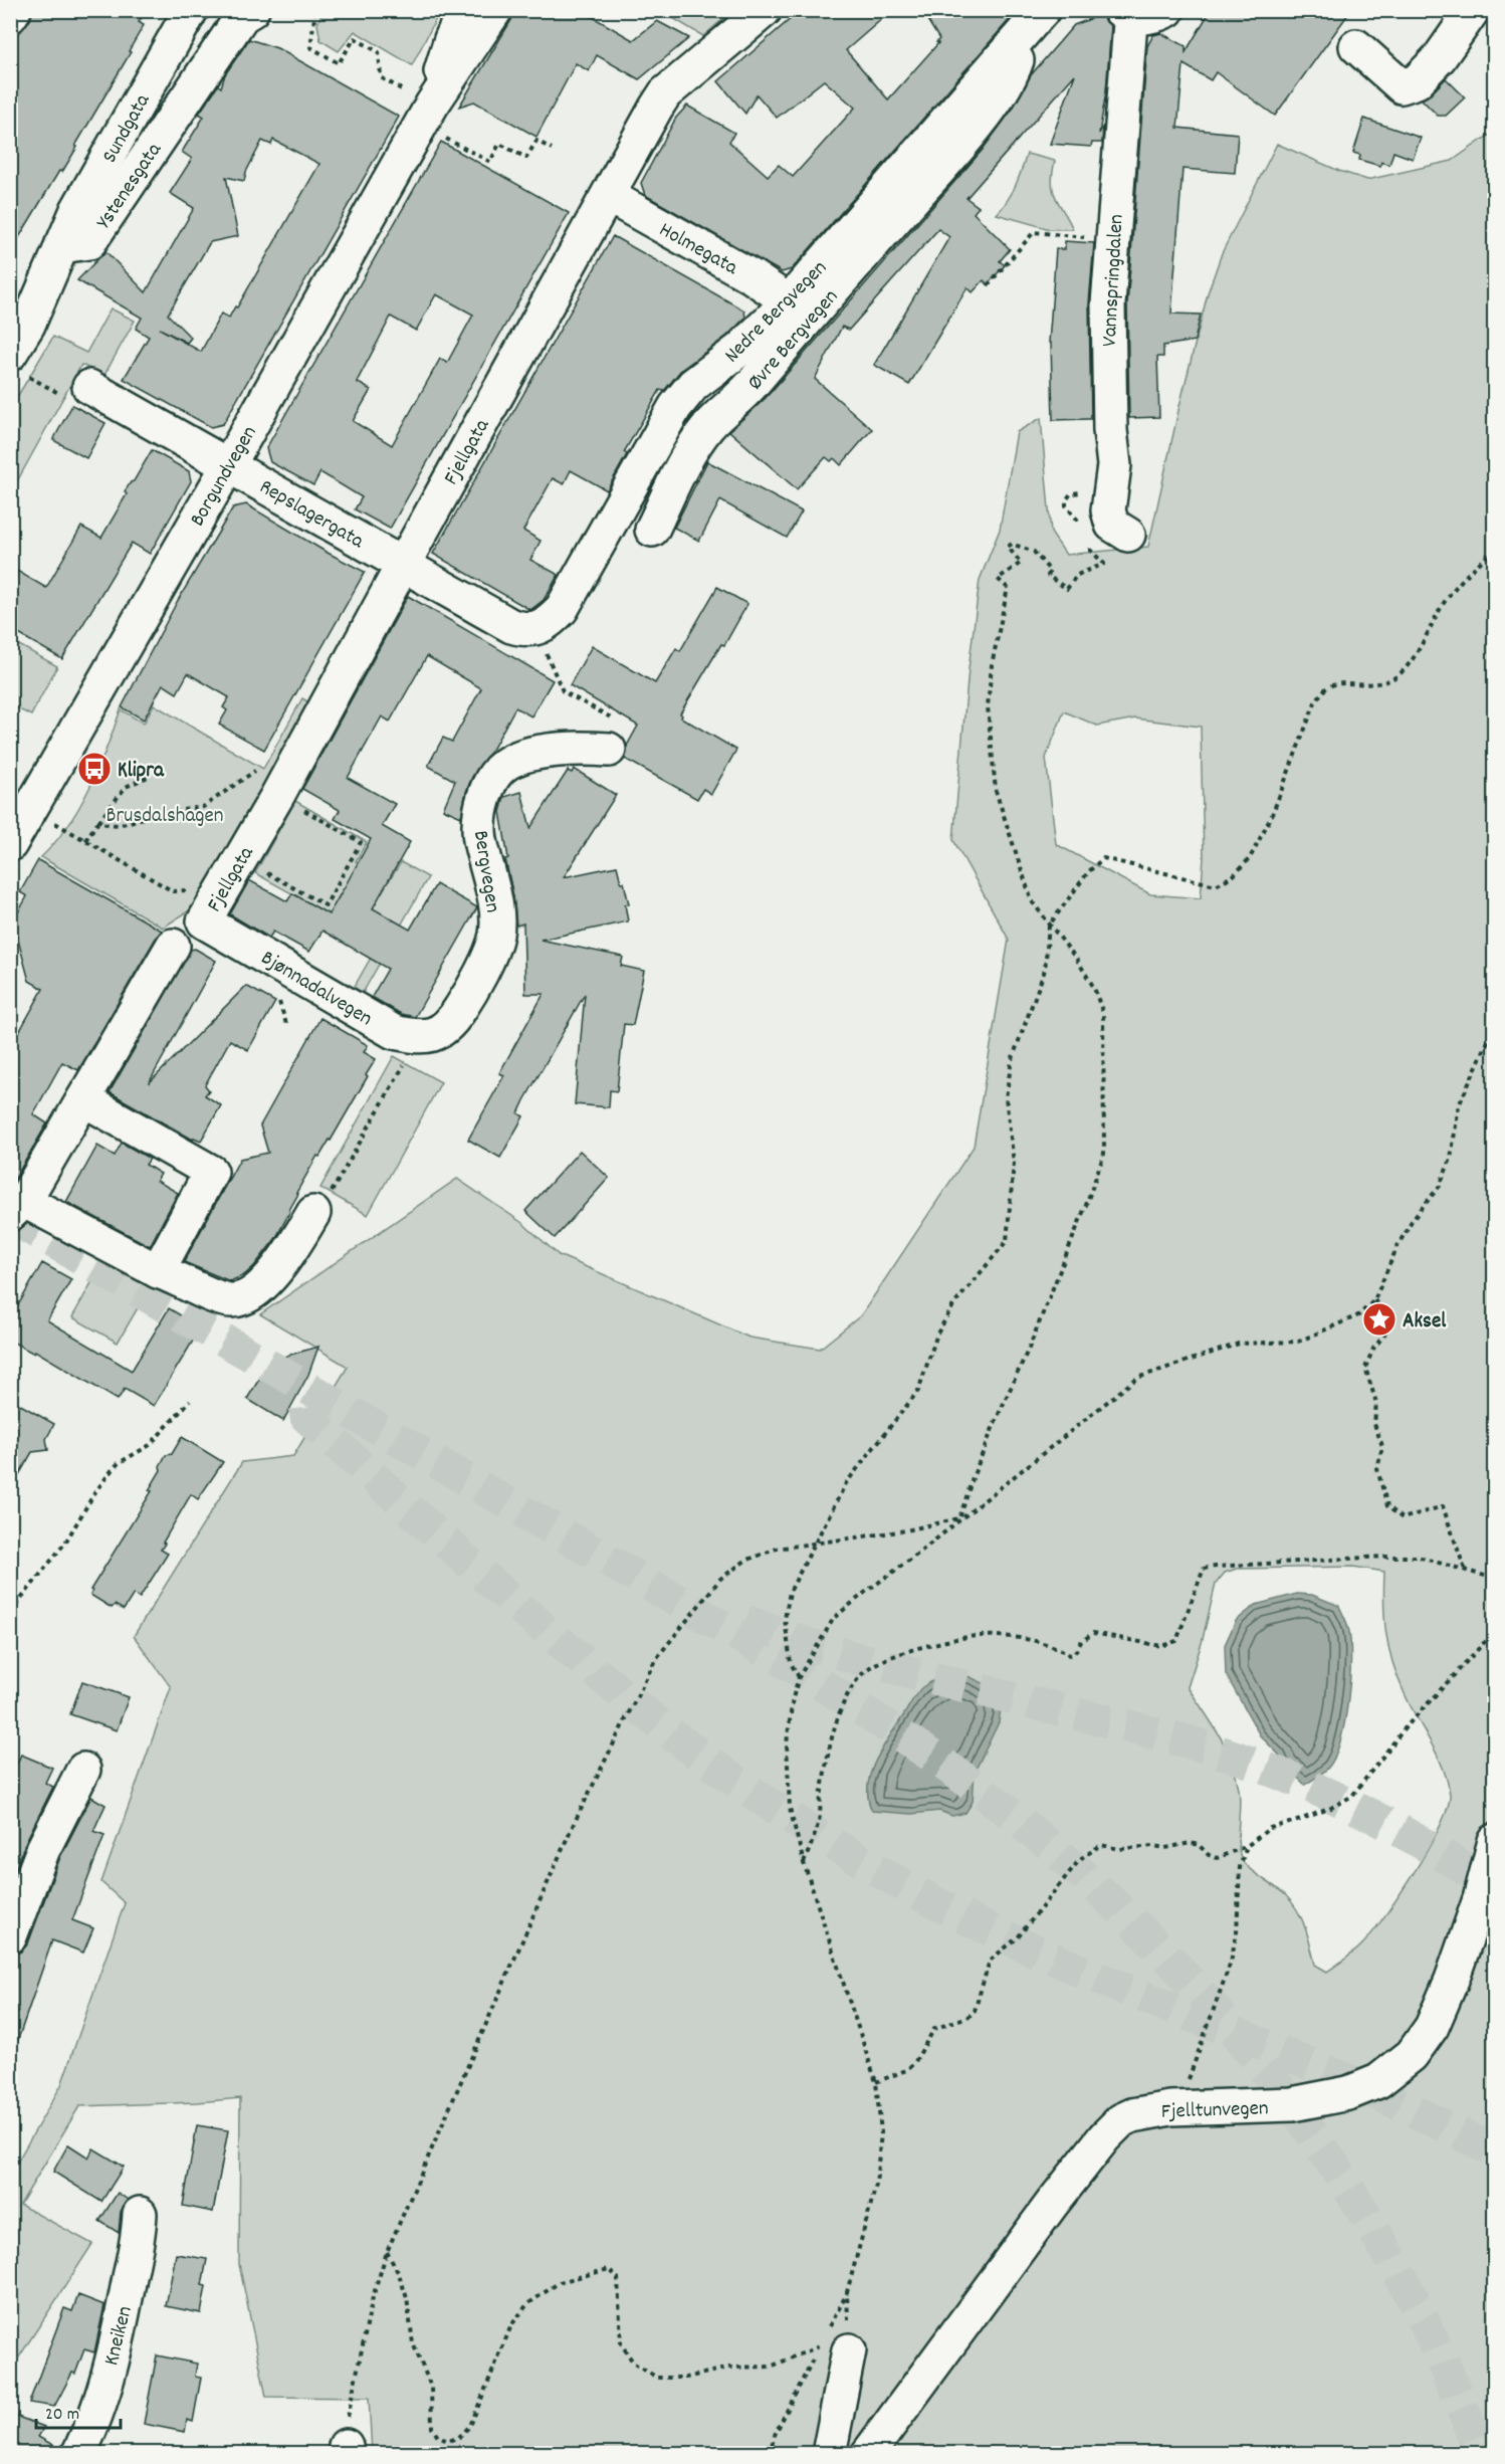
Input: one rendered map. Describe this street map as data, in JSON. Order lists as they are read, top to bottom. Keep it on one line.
{"streets":{"street":["Sundgata","Ystenesgata","Holmegata","Vannspringdalen","Nedre Bergvegen","Øvre Bergvegen","Fjellgata","Borgundvegen","Repslagergata","Bergvegen","Bjønnadalvegen","Fjelltunvegen","Kneiken"]},"crossings":[["Sundgata","Ystenesgata"],["Holmegata","Nedre Bergvegen"],["Holmegata","Fjellgata"],["Nedre Bergvegen","Øvre Bergvegen"],["Nedre Bergvegen","Repslagergata"],["Fjellgata","Repslagergata"],["Fjellgata","Bjønnadalvegen"],["Borgundvegen","Repslagergata"],["Bergvegen","Bjønnadalvegen"]],"parks":["Brusdalshagen"],"places":{"bus stop":["Klipra"],"place":["Aksel"]},"scale_bar":"20 m"}
